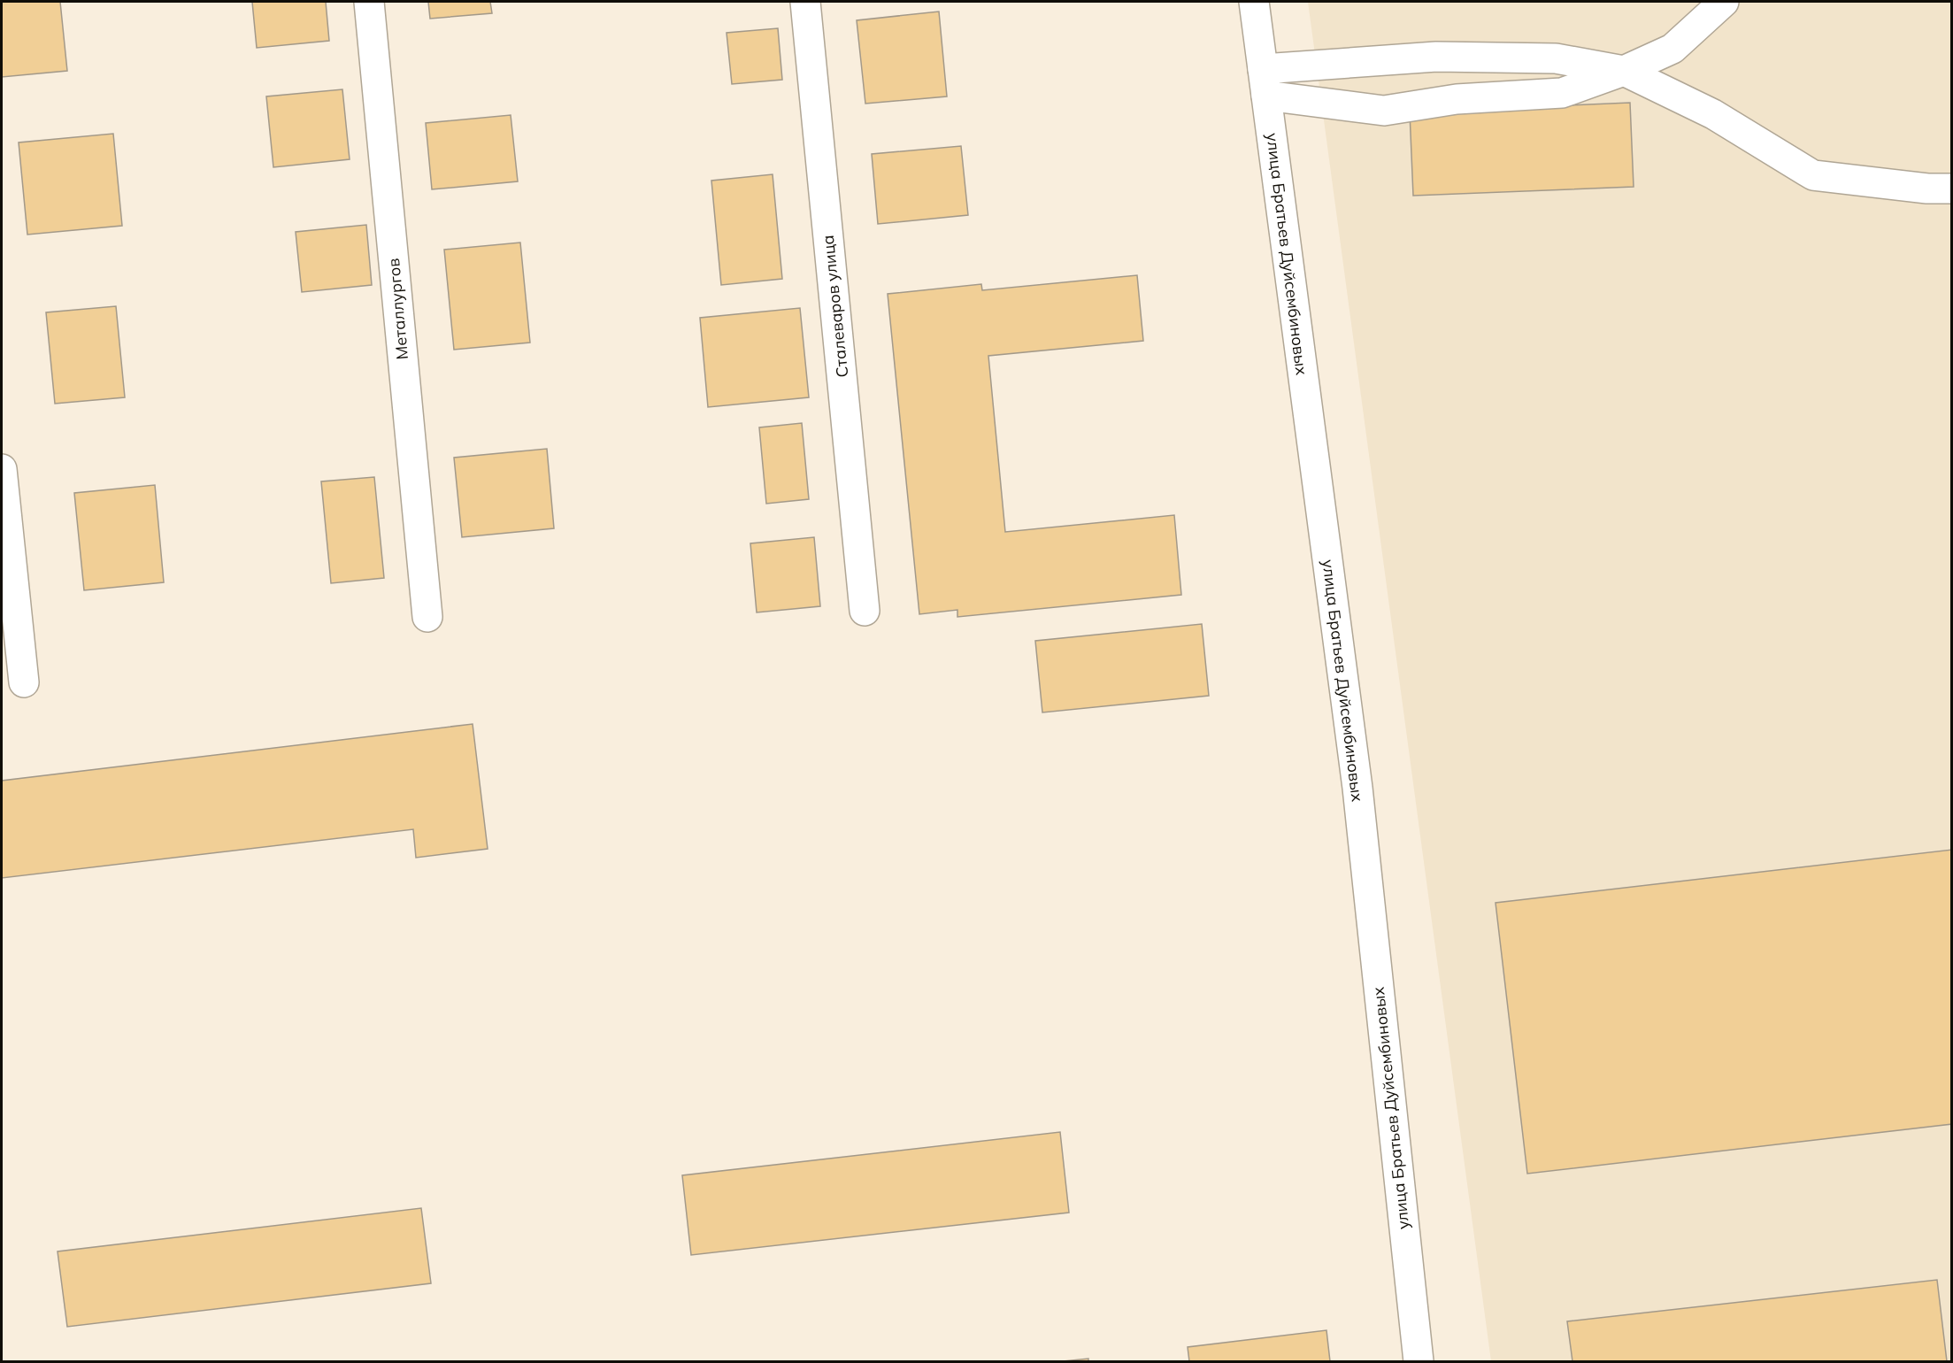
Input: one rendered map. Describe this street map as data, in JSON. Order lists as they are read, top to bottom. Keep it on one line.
{"streets":{"street":["улица Братьев Дуйсембиновых","Сталеваров улица","Металлургов"]}}
